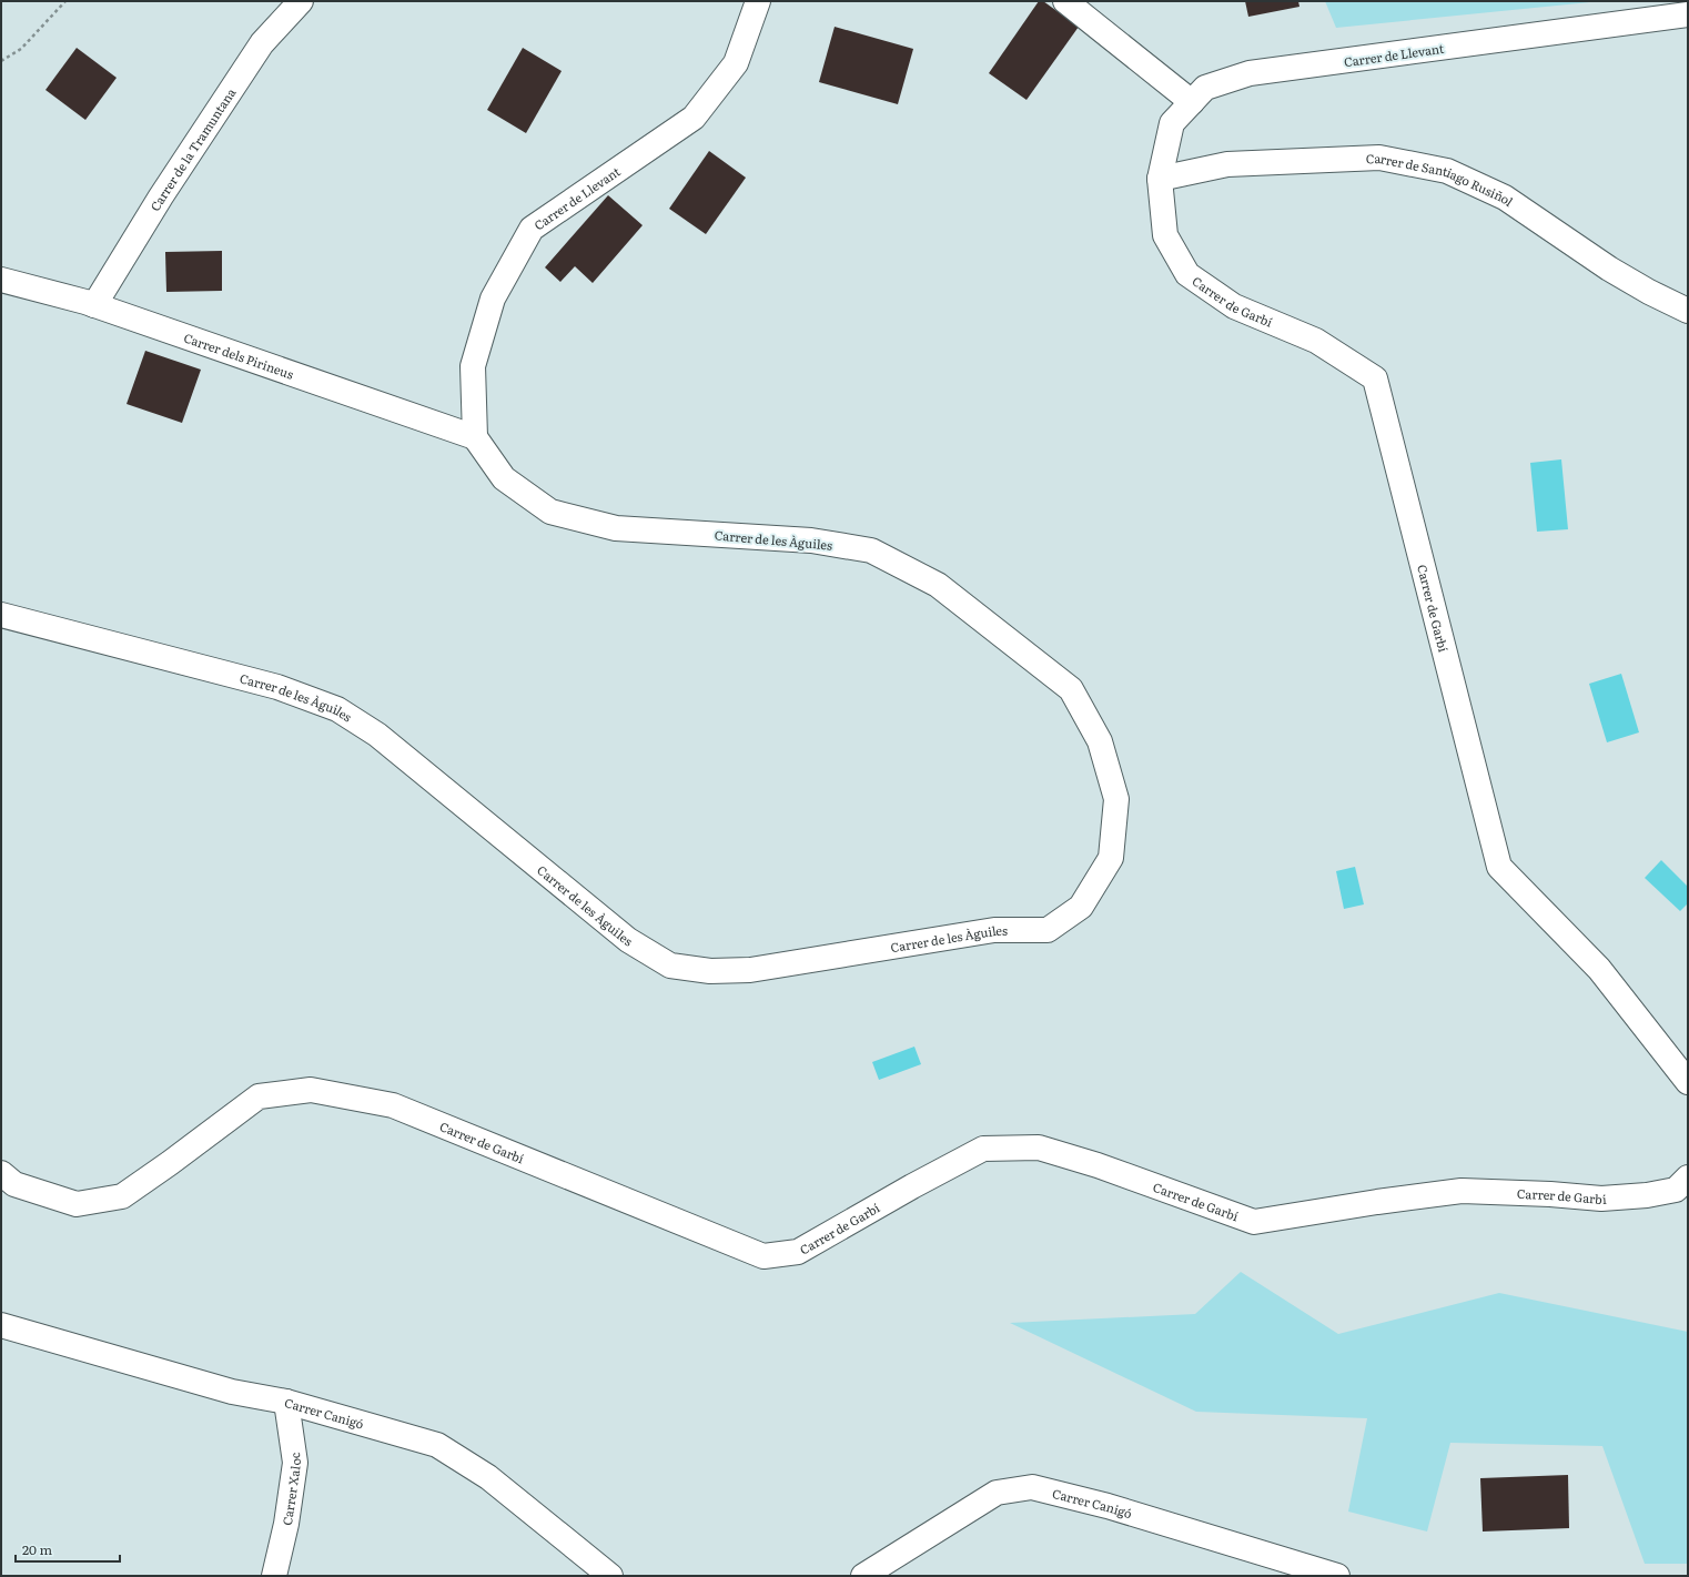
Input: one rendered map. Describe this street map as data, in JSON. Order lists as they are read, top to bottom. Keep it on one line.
{"streets":{"street":["Carrer de Llevant","Carrer de la Tramuntana","Carrer de Santiago Rusiñol","Carrer de Garbí","Carrer dels Pirineus","Carrer de les Àguiles","Carrer Canigó","Carrer Xaloc"]},"crossings":[["Carrer de Llevant","Carrer de Santiago Rusiñol"],["Carrer de Llevant","Carrer de Garbí"],["Carrer de Llevant","Carrer dels Pirineus"],["Carrer de Llevant","Carrer de les Àguiles"],["Carrer de la Tramuntana","Carrer dels Pirineus"],["Carrer de Santiago Rusiñol","Carrer de Garbí"],["Carrer dels Pirineus","Carrer de les Àguiles"],["Carrer Canigó","Carrer Xaloc"]],"scale_bar":"20 m"}
